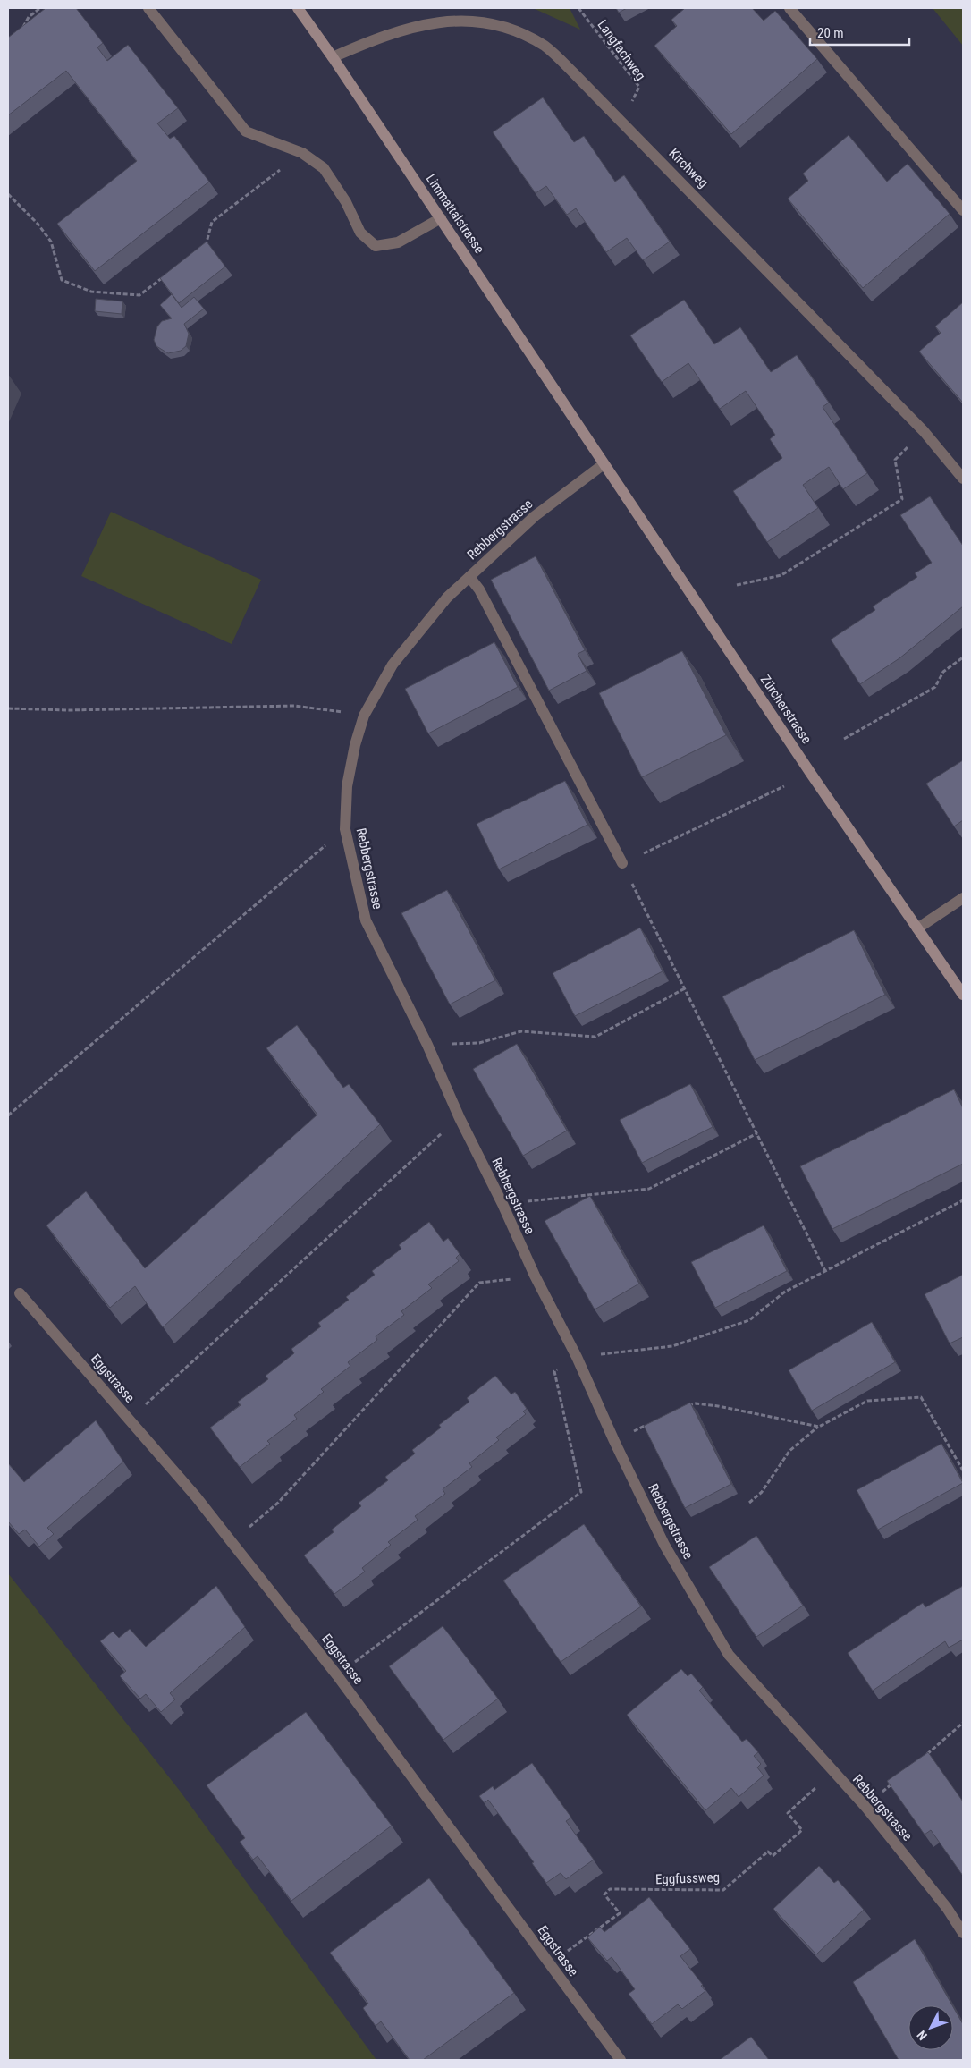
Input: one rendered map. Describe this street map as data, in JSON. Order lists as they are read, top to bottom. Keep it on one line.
{"streets":{"main road":["Limmattalstrasse","Zürcherstrasse"],"street":["Kirchweg","Rebbergstrasse","Eggstrasse"],"path":["Langfachweg","Eggfussweg"]},"crossings":[["Kirchweg","Limmattalstrasse"],["Limmattalstrasse","Zürcherstrasse"],["Rebbergstrasse","Zürcherstrasse"]],"scale_bar":"20 m","north":"bottom left"}
